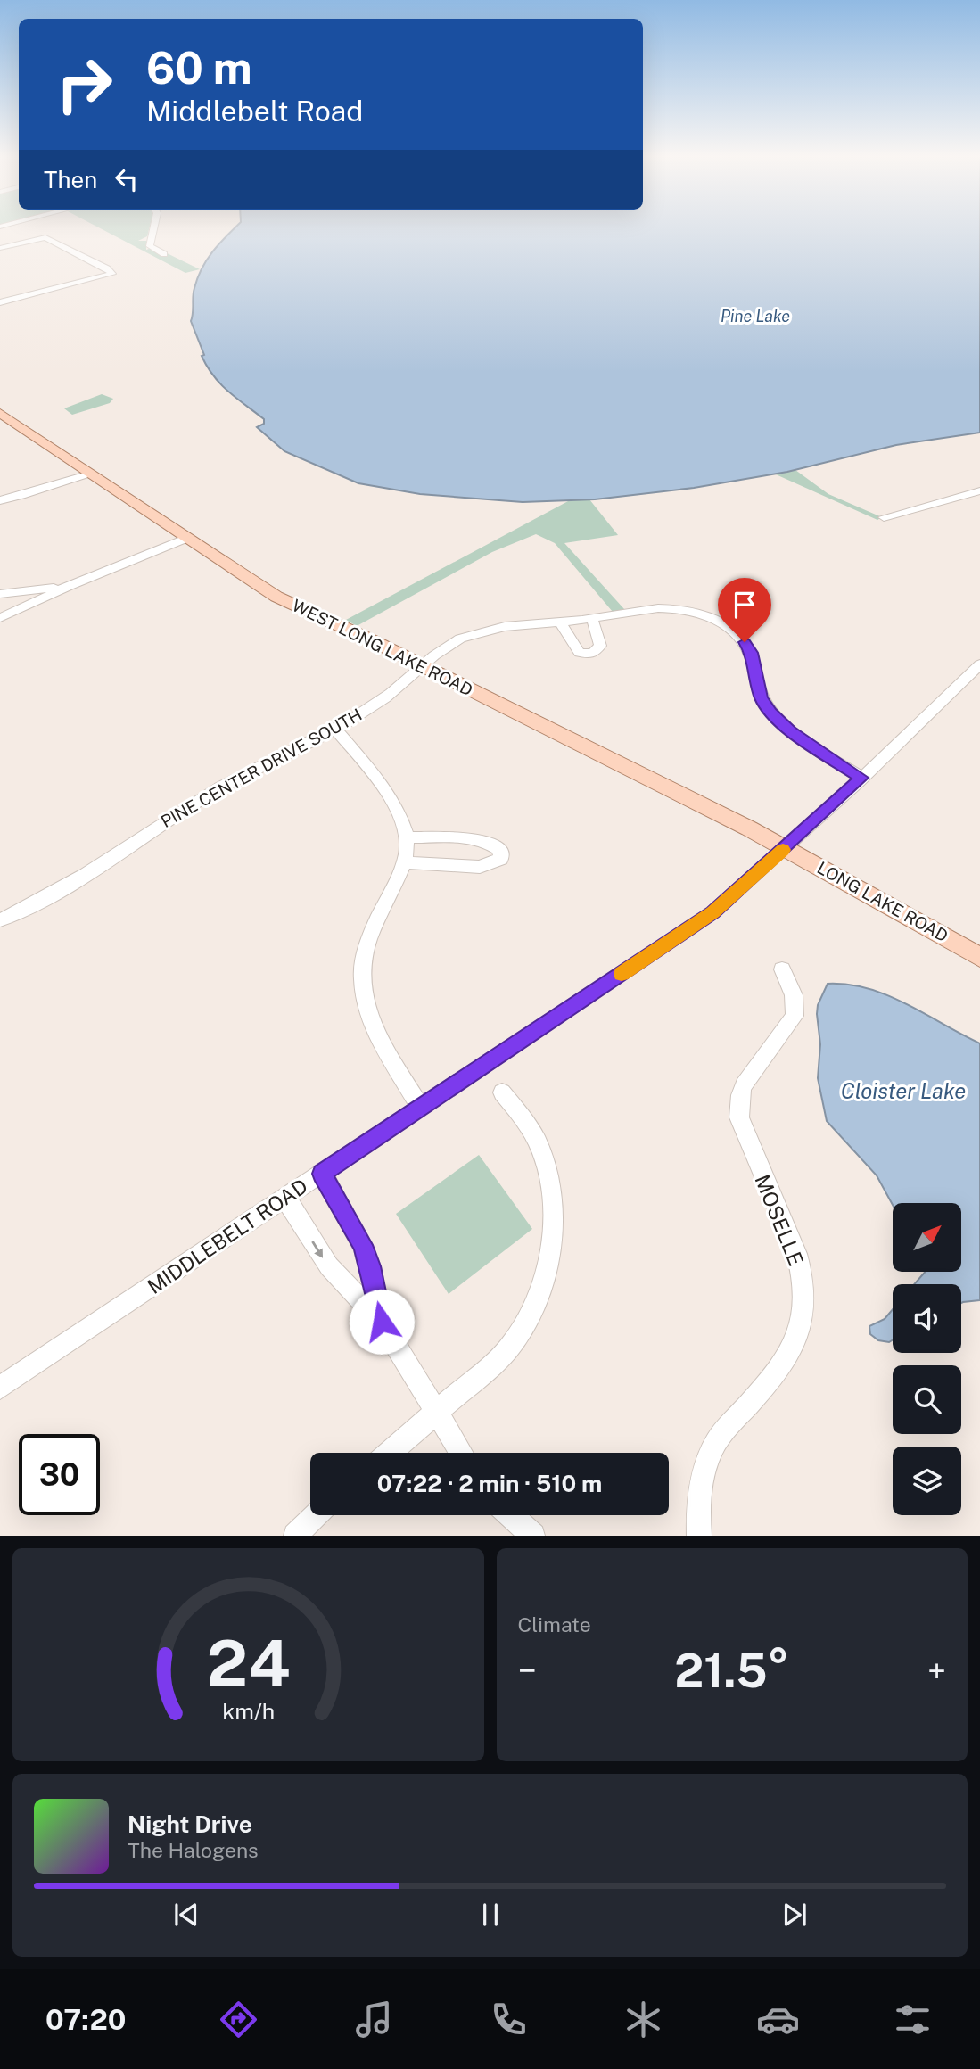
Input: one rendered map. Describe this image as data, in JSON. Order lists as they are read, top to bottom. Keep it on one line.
{"streets":{"main road":["WEST LONG LAKE ROAD","LONG LAKE ROAD"],"street":["PINE CENTER DRIVE SOUTH","MOSELLE","MIDDLEBELT ROAD"]},"crossings":[["WEST LONG LAKE ROAD","PINE CENTER DRIVE SOUTH"],["WEST LONG LAKE ROAD","LONG LAKE ROAD"],["WEST LONG LAKE ROAD","MIDDLEBELT ROAD"],["PINE CENTER DRIVE SOUTH","MIDDLEBELT ROAD"],["LONG LAKE ROAD","MIDDLEBELT ROAD"]],"water":["Pine Lake","Cloister Lake"],"north":"top right","page":{"turn":["60 m","Middlebelt Road"],"then":"Then","limit":"30","trip":"07:22 · 2 min · 510 m","tile":"Climate","heat":["−","21.5°","+"],"song":["Night Drive","The Halogens"],"tabs":"07:20","gauge":["24","km/h"]}}
